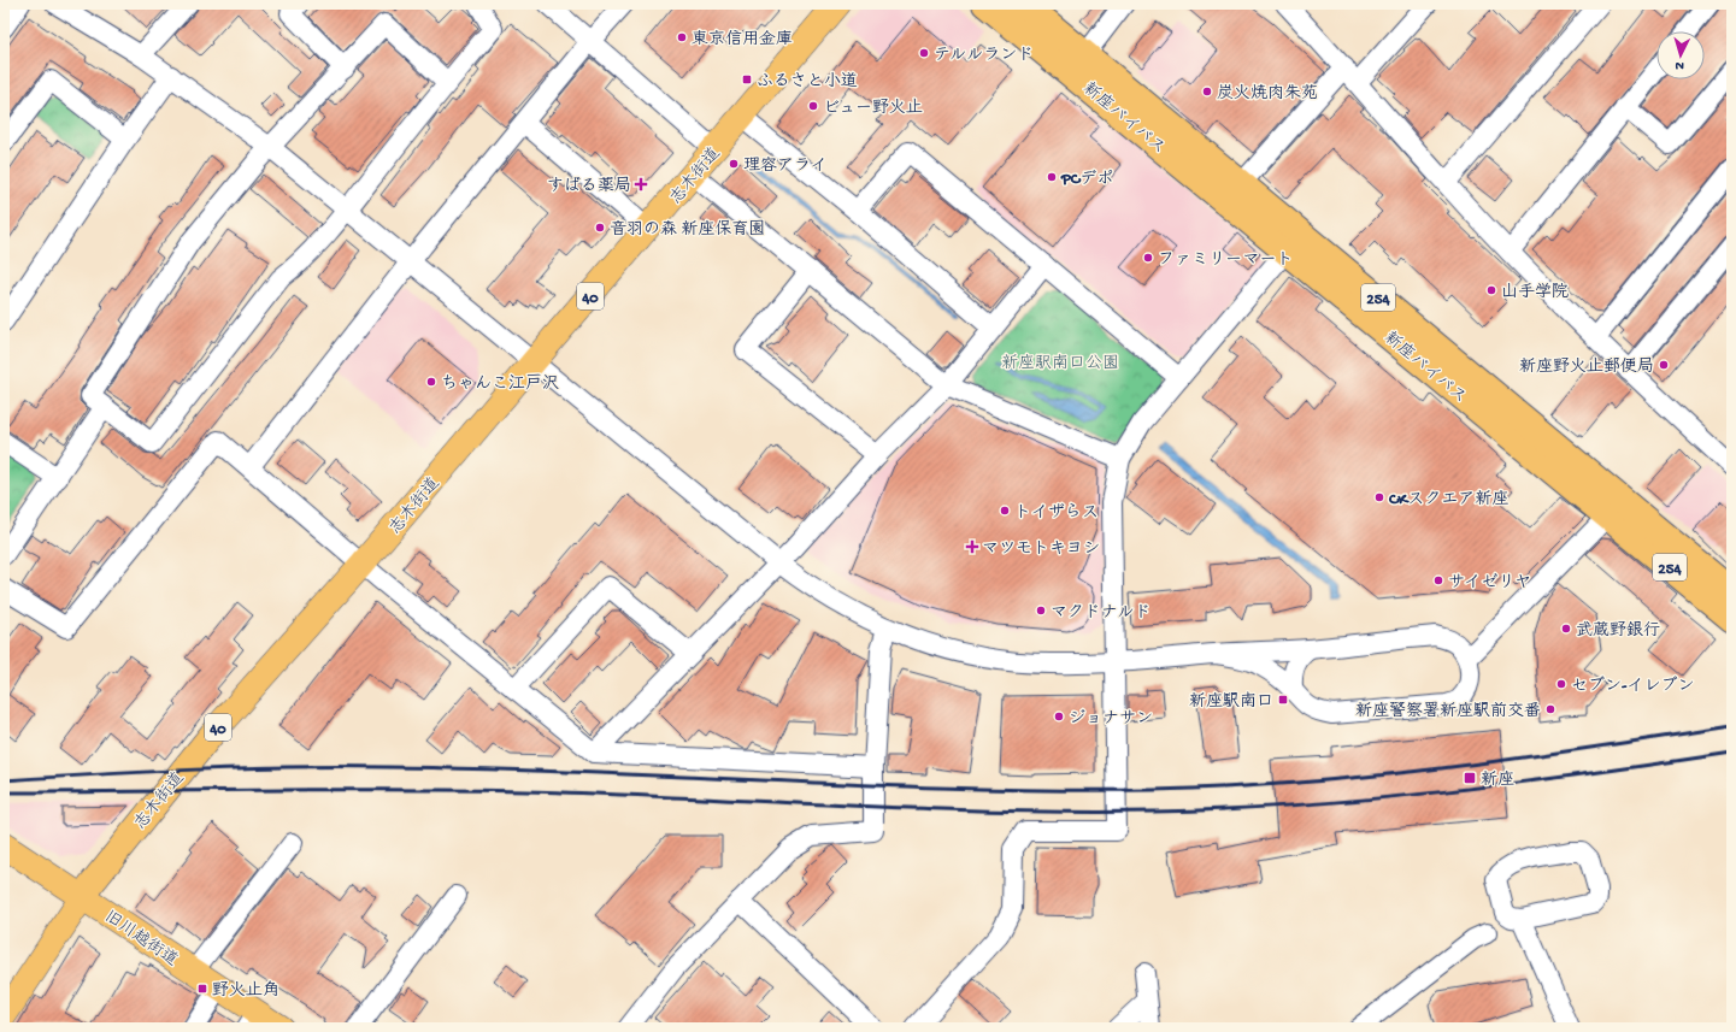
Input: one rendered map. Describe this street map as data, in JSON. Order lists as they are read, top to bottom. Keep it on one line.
{"streets":{"highway":["新座バイパス","254"],"main road":["志木街道","40","旧川越街道"]},"crossings":[["志木街道","旧川越街道"]],"parks":["新座駅南口公園"],"places":{"other":["東京信用金庫","テルルランド","炭火焼肉朱苑","ビュー野火止","理容アライ","PCデポ","音羽の森 新座保育園","ファミリーマート","山手学院","新座野火止郵便局","ちゃんこ江戸沢","CKスクエア新座","トイザらス","サイゼリヤ","マクドナルド","武蔵野銀行","セブン-イレブン","新座警察署新座駅前交番","ジョナサン"],"transit":["ふるさと小道","新座駅南口","新座","野火止角"],"health":["すばる薬局","マツモトキヨシ"]},"north":"bottom"}
